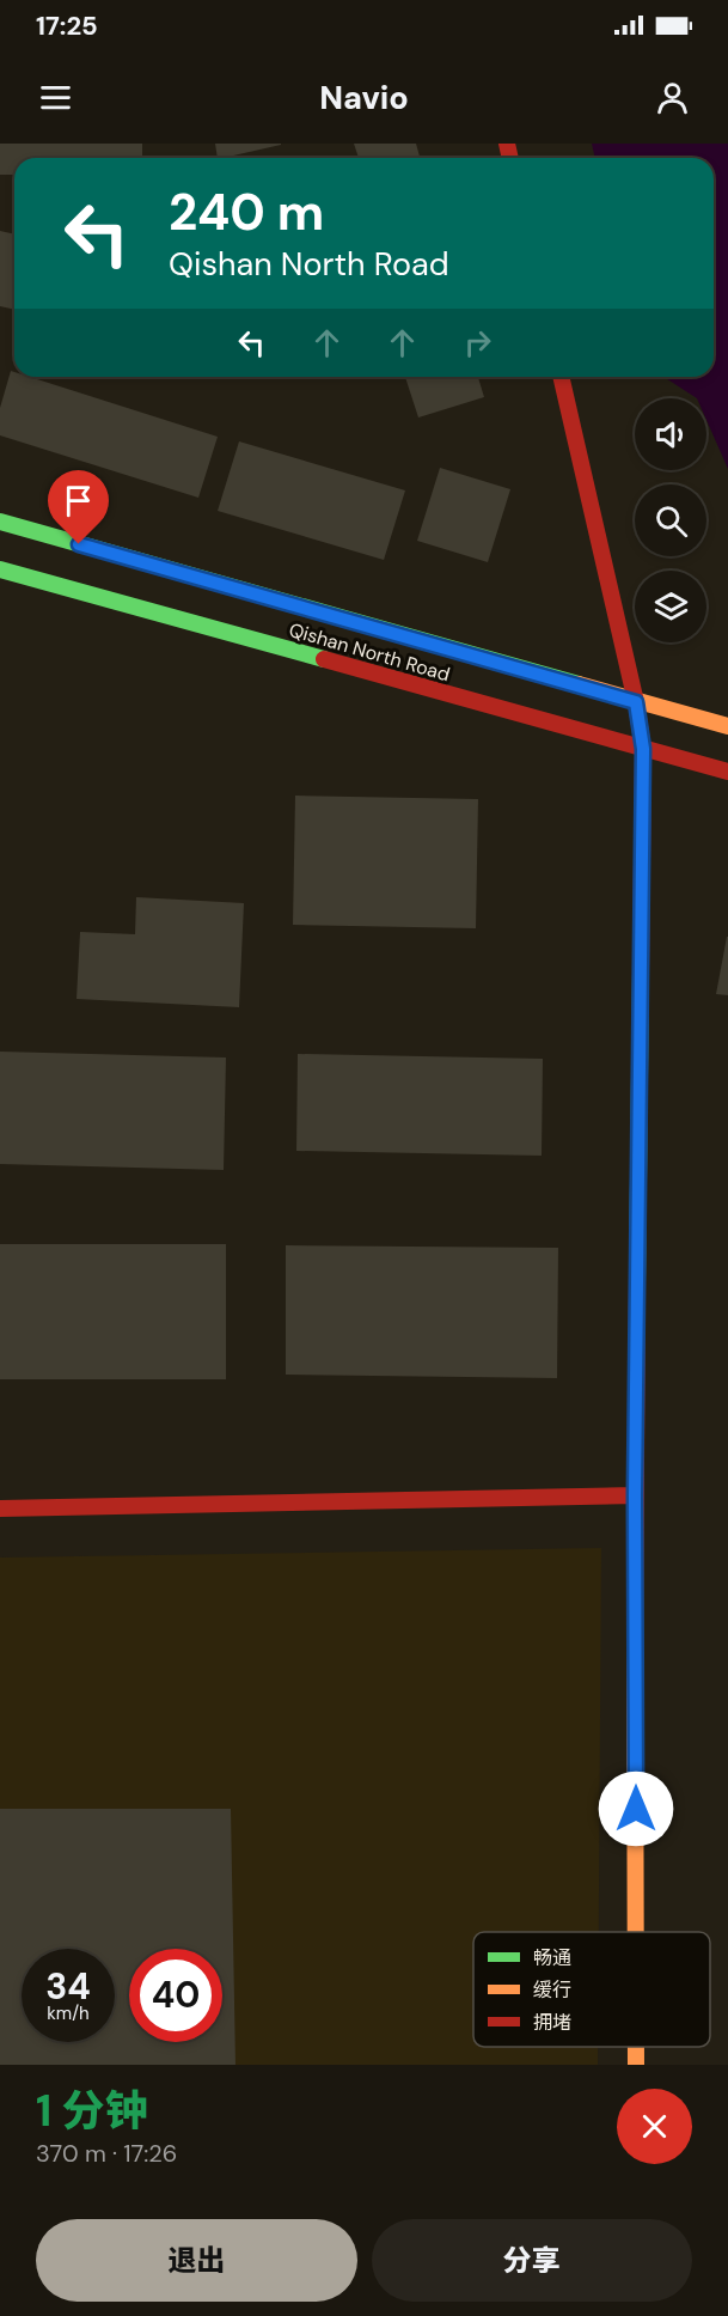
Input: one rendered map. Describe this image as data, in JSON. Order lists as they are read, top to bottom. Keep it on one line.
{"streets":{"street":["Qishan North Road"]},"legend":["畅通","缓行","拥堵"],"page":{"status":"17:25","header":"Navio","turn":["240 m","Qishan North Road"],"speed":"34 km/h","limit":"40","heading":["1 分钟","370 m · 17:26"],"buttons":["退出","分享"]}}
